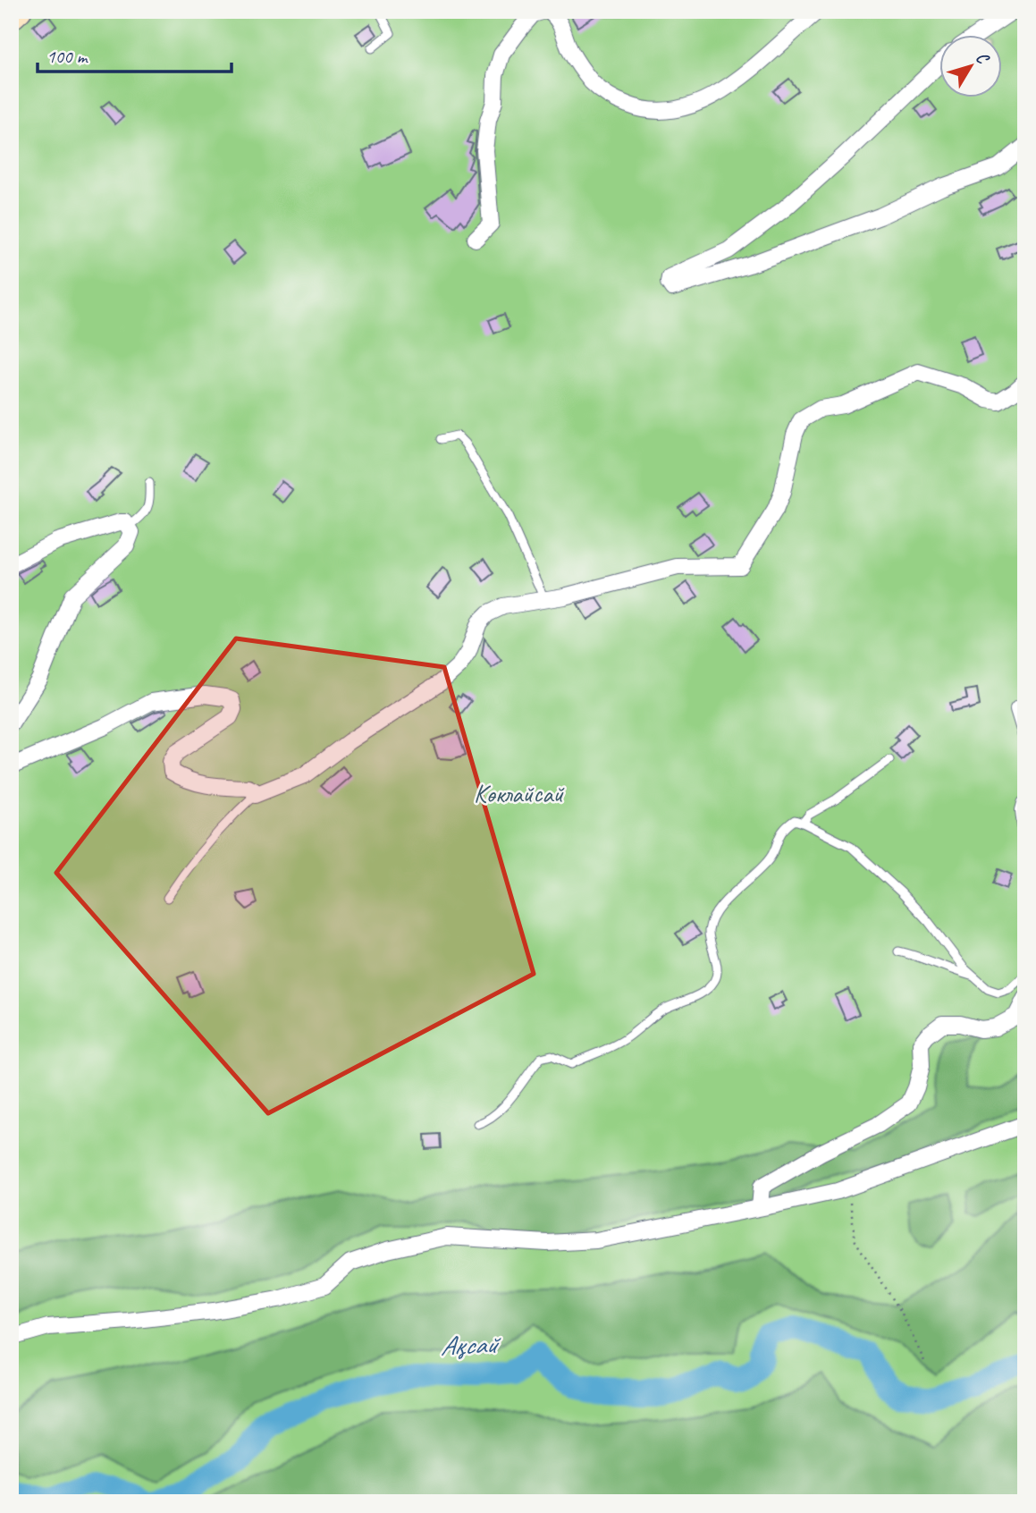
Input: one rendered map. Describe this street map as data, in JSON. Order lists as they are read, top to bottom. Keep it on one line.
{"water":["Ақсай"],"parks":["Көклайсай"],"scale_bar":"100 m","north":"top right"}
